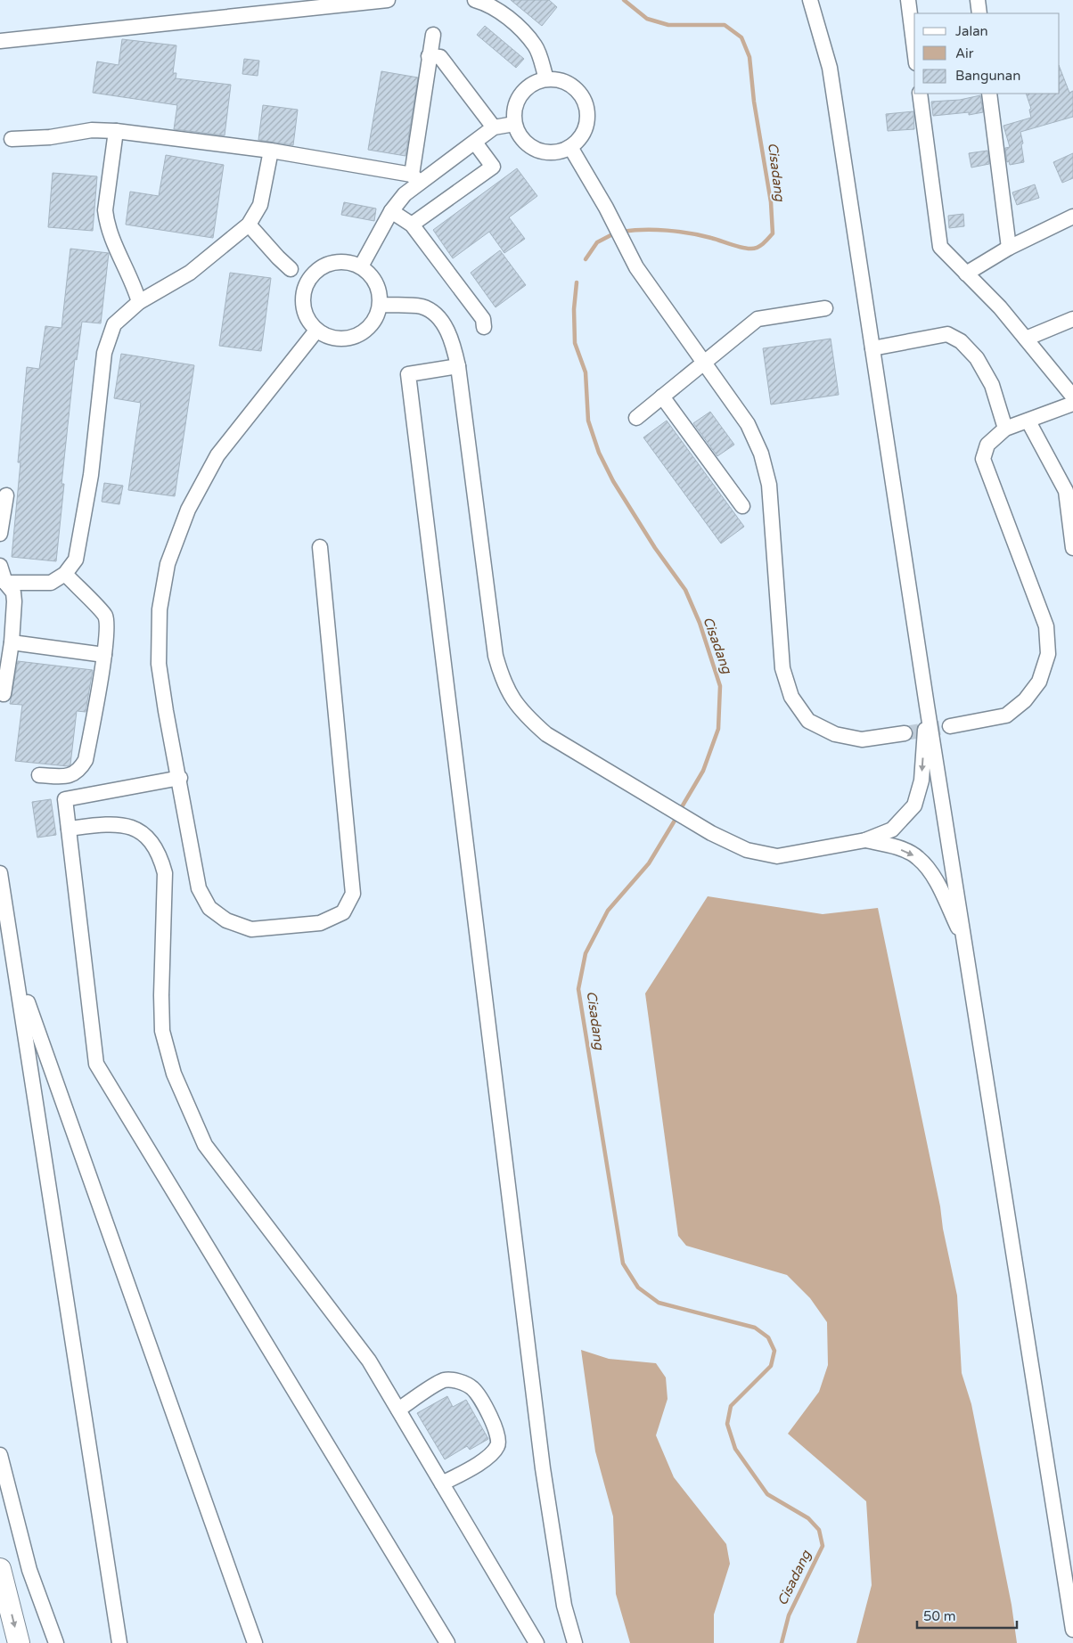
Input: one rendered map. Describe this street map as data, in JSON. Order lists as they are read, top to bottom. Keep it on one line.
{"water":["Cisadang"],"legend":["Jalan","Air","Bangunan"],"scale_bar":"50 m"}
